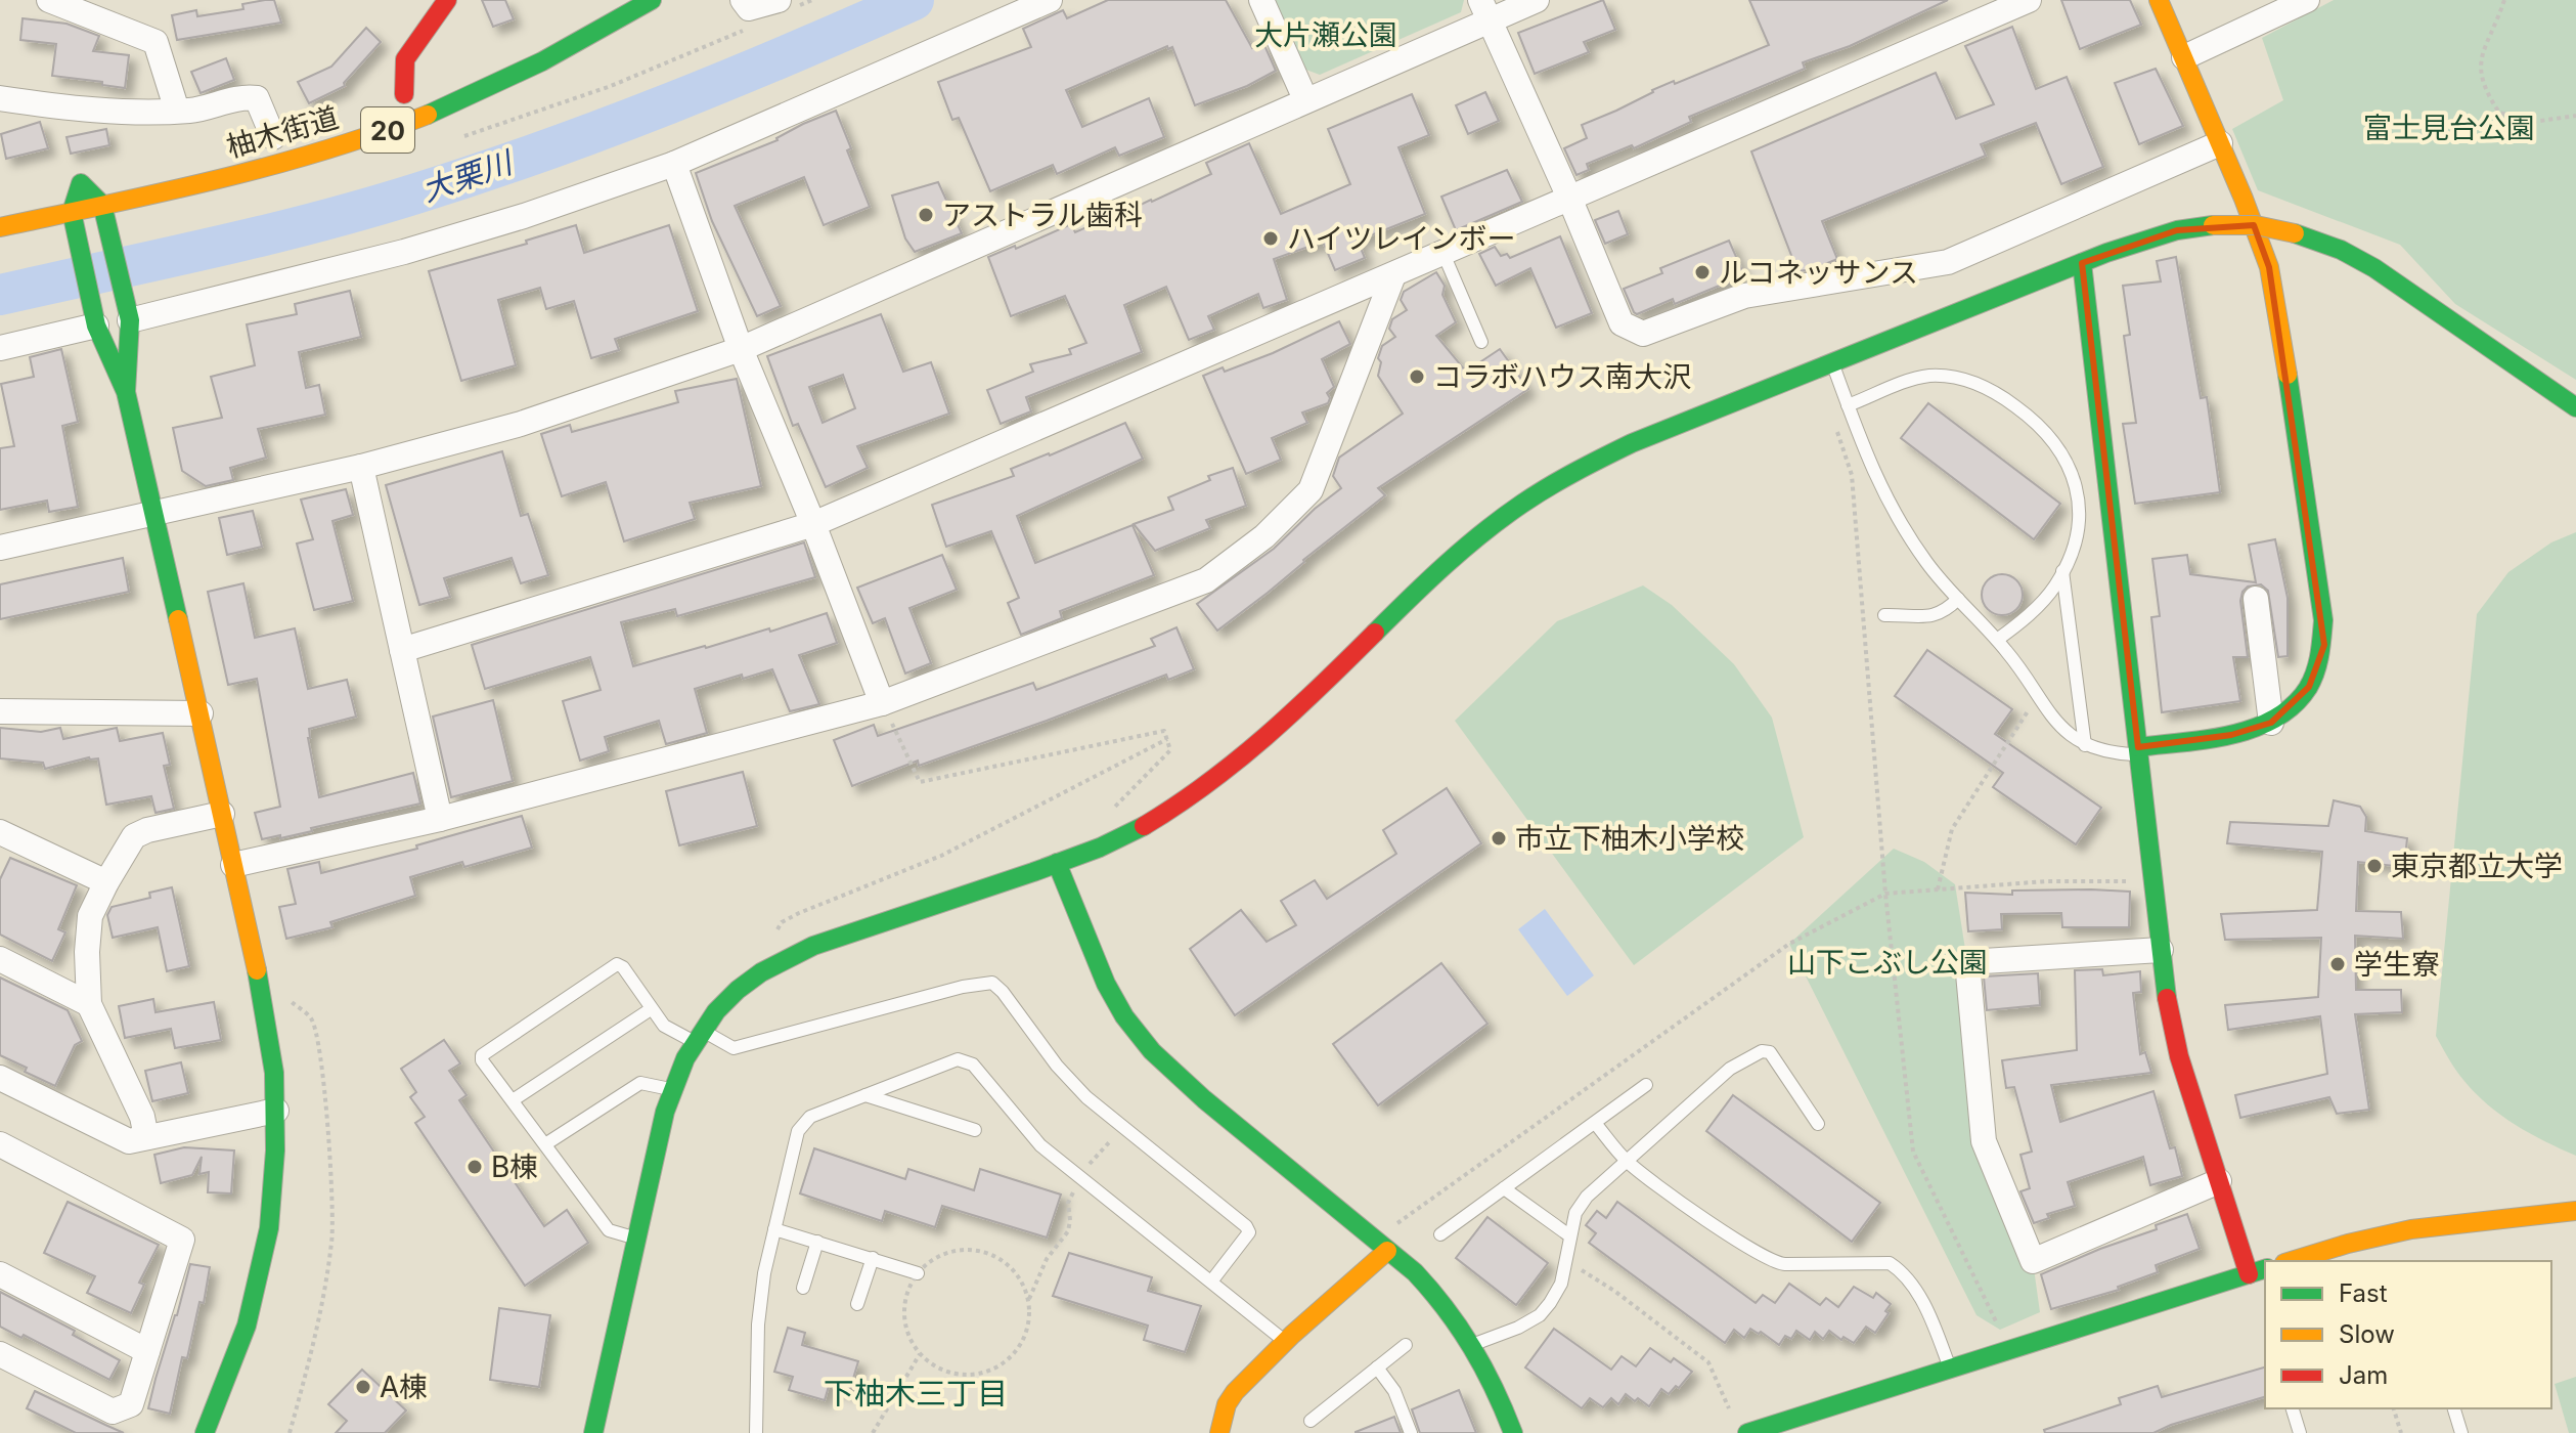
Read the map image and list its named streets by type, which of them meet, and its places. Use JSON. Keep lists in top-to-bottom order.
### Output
{
  "streets": {
    "street": ["20", "柚木街道"]
  },
  "districts": ["下柚木三丁目"],
  "water": ["大栗川"],
  "parks": ["大片瀬公園", "富士見台公園", "山下こぶし公園"],
  "places": [
    "アストラル歯科",
    "ハイツレインボー",
    "ルコネッサンス",
    "コラボハウス南大沢",
    "市立下柚木小学校",
    "東京都立大学",
    "学生寮",
    "B棟",
    "A棟"
  ],
  "legend": ["Fast", "Slow", "Jam"]
}
